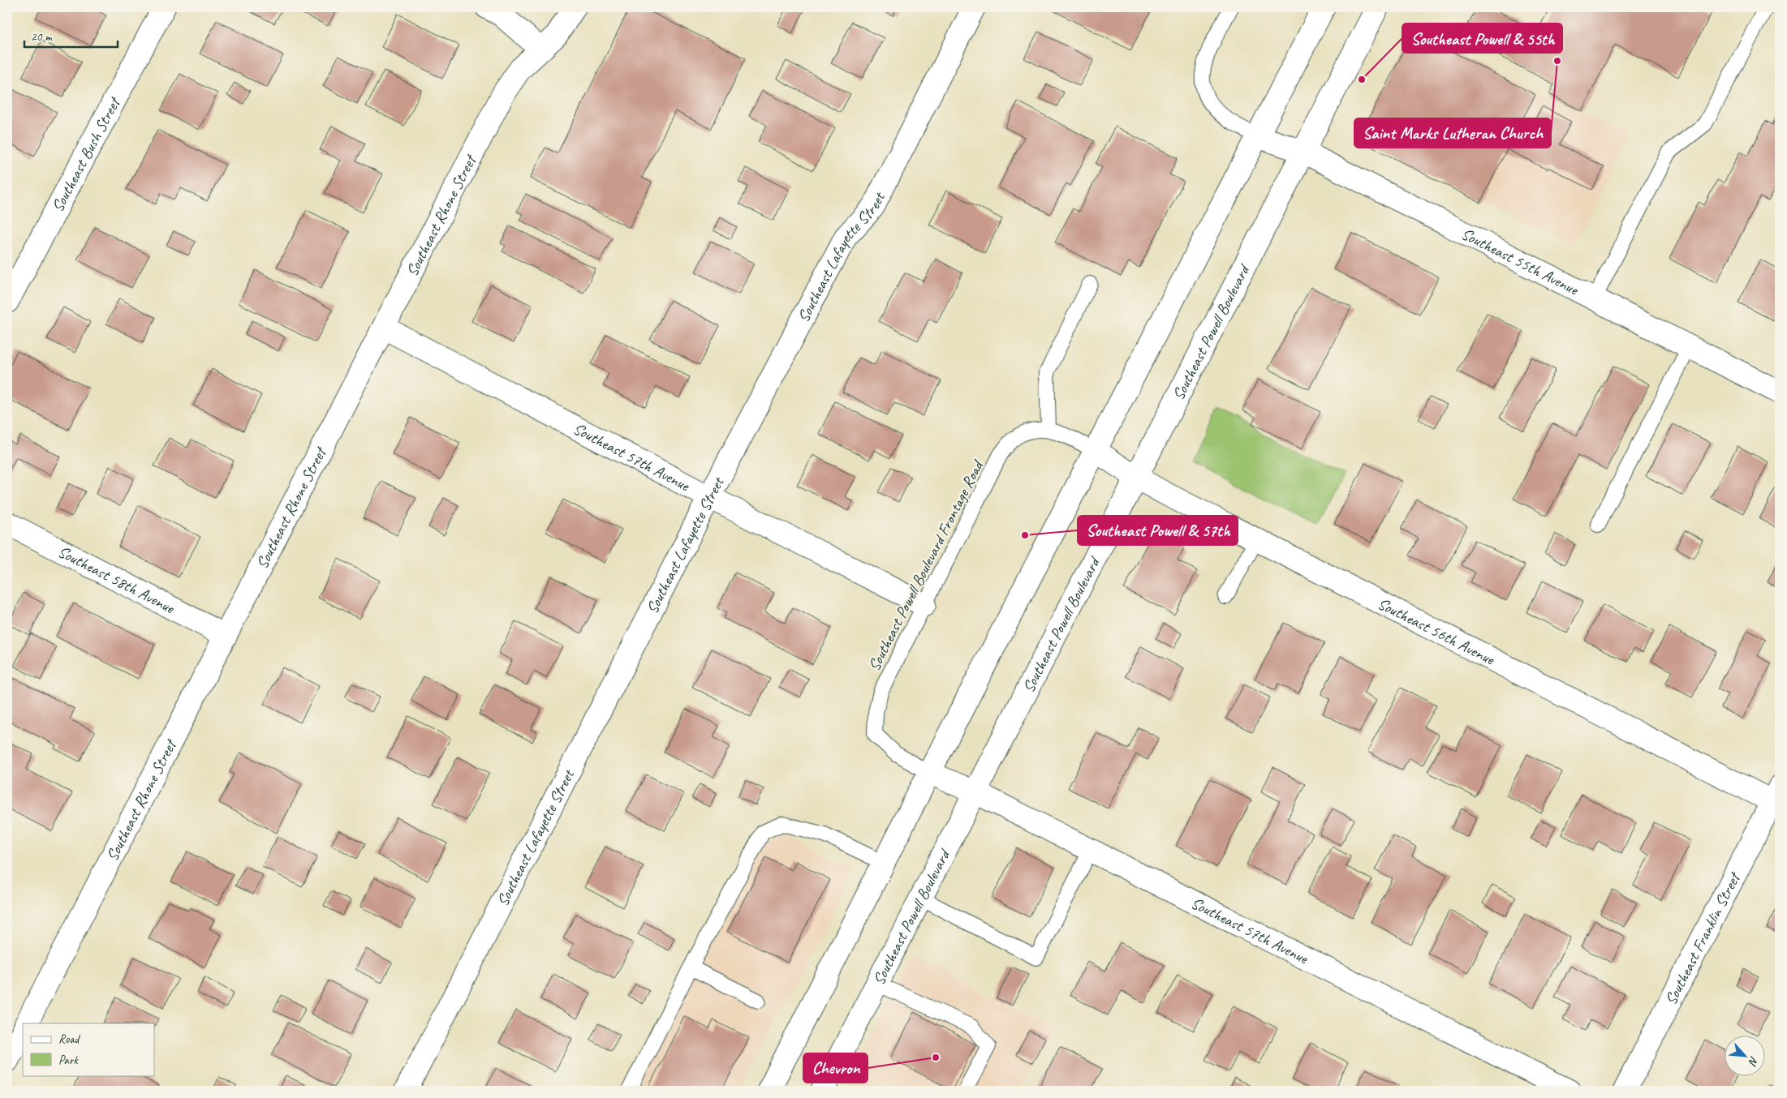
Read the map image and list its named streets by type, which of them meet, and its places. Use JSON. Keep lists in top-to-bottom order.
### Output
{
  "streets": {
    "street": [
      "Southeast Bush Street",
      "Southeast Rhone Street",
      "Southeast Lafayette Street",
      "Southeast 55th Avenue",
      "Southeast Powell Boulevard",
      "Southeast 57th Avenue",
      "Southeast 58th Avenue",
      "Southeast 56th Avenue",
      "Southeast Franklin Street"
    ],
    "lane": ["Southeast Powell Boulevard Frontage Road"]
  },
  "crossings": [
    ["Southeast Rhone Street", "Southeast 57th Avenue"],
    ["Southeast Rhone Street", "Southeast 58th Avenue"],
    ["Southeast Lafayette Street", "Southeast 57th Avenue"],
    ["Southeast 55th Avenue", "Southeast Powell Boulevard"],
    ["Southeast Powell Boulevard", "Southeast 57th Avenue"],
    ["Southeast Powell Boulevard", "Southeast 56th Avenue"],
    ["Southeast 57th Avenue", "Southeast Powell Boulevard Frontage Road"],
    ["Southeast Powell Boulevard Frontage Road", "Southeast 56th Avenue"],
    ["Southeast 56th Avenue", "Southeast Franklin Street"]
  ],
  "places": [
    "Saint Marks Lutheran Church",
    "Southeast Powell & 55th",
    "Southeast Powell & 57th",
    "Chevron"
  ],
  "legend": ["Road", "Park"],
  "scale_bar": "20 m",
  "north": "bottom right"
}
